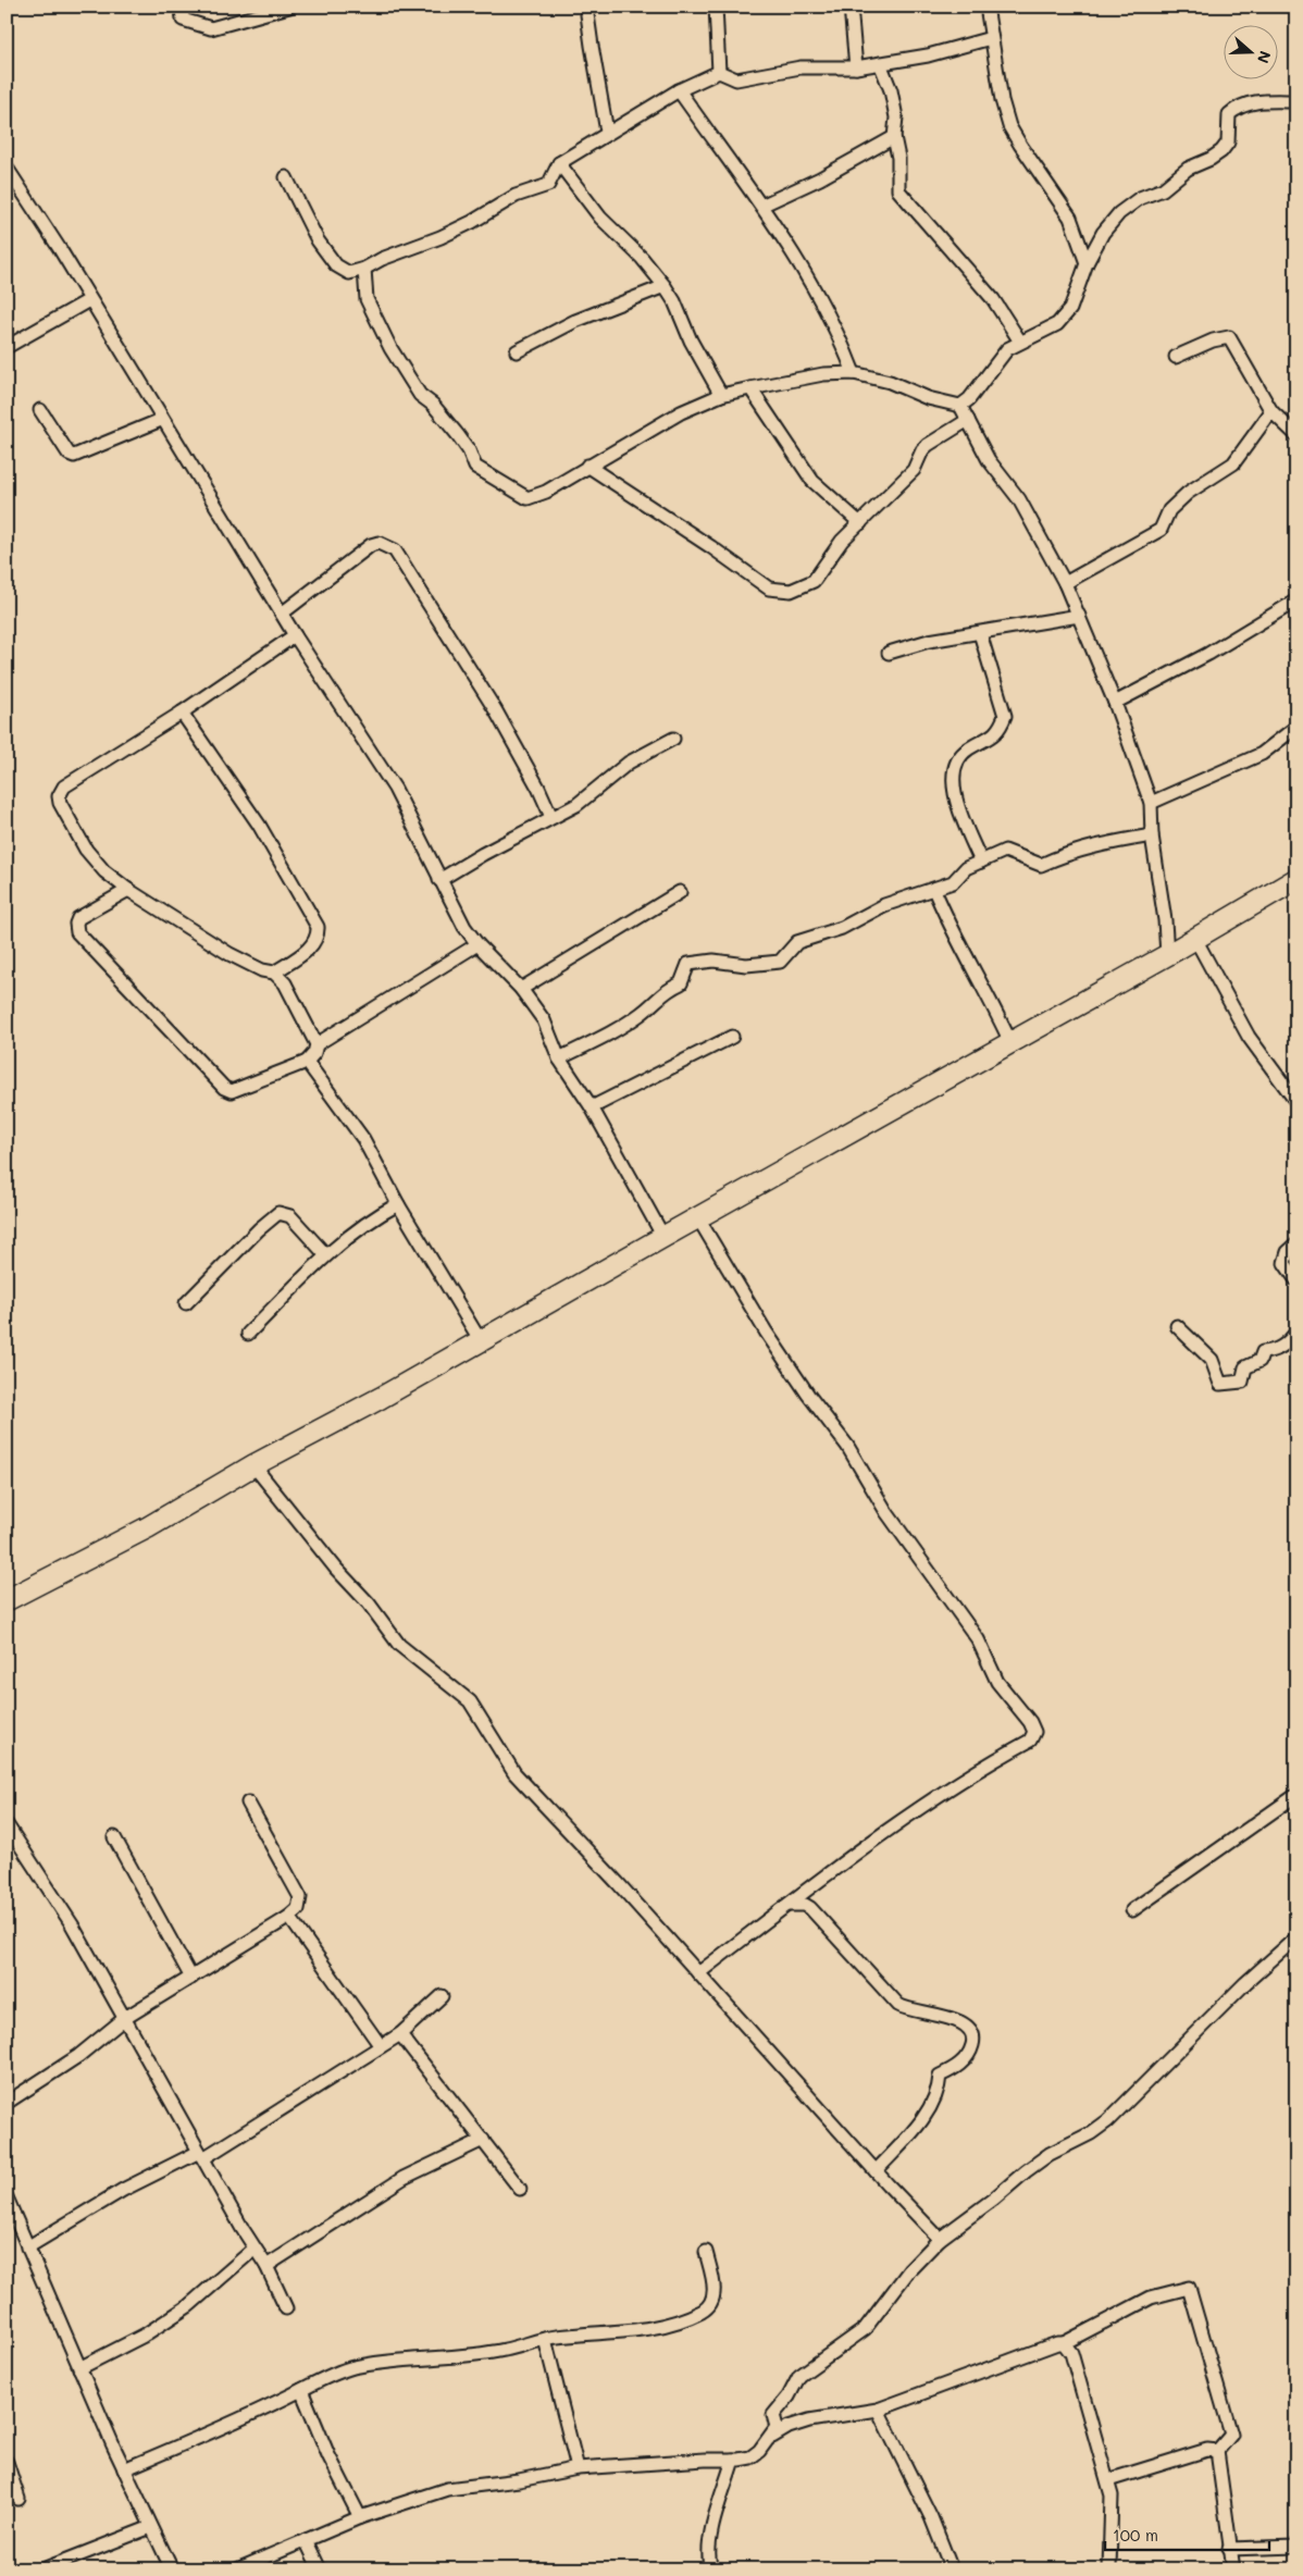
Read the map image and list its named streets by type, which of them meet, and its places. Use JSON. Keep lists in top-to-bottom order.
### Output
{
  "scale_bar": "100 m",
  "north": "right"
}
